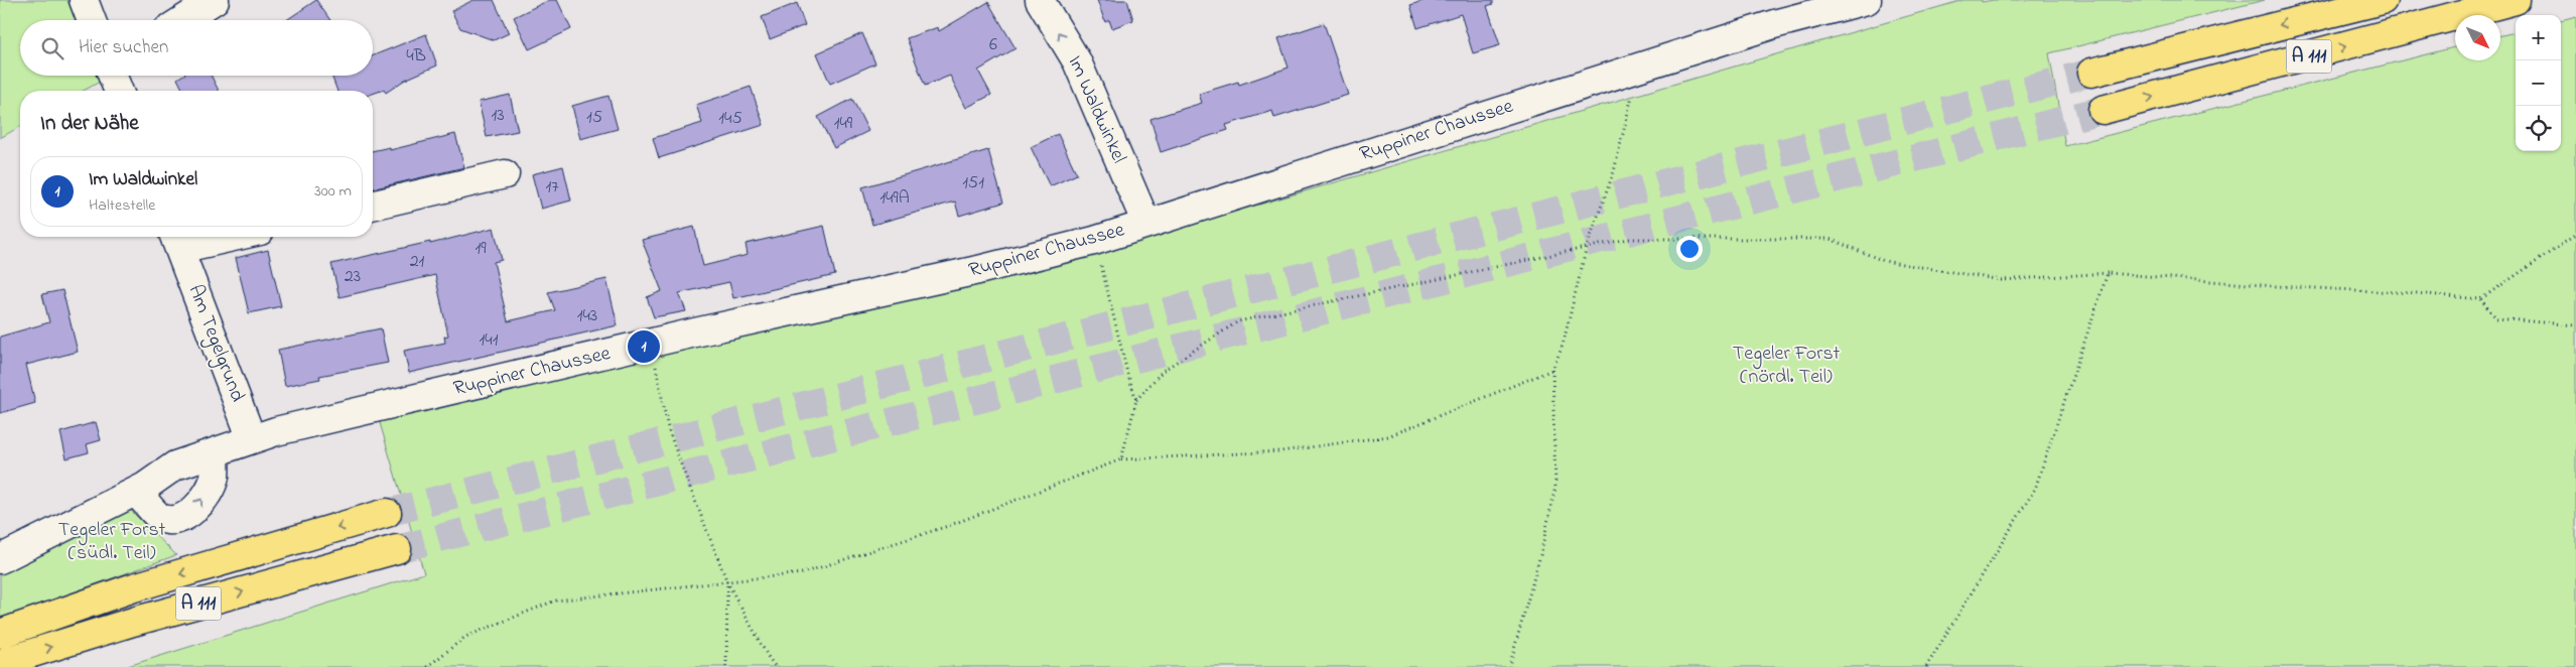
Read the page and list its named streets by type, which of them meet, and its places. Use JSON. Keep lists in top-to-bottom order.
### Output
{
  "streets": {
    "highway": ["A 111"],
    "street": ["Im Waldwinkel", "Ruppiner Chaussee", "Am Tegelgrund"]
  },
  "crossings": [
    ["Im Waldwinkel", "Ruppiner Chaussee"],
    ["Ruppiner Chaussee", "Am Tegelgrund"]
  ],
  "one_way": ["Im Waldwinkel"],
  "parks": ["Tegeler Forst (nördl. Teil)", "Tegeler Forst (südl. Teil)"],
  "house_numbers": [
    "6",
    "4B",
    "13",
    "15",
    "145",
    "149",
    "151",
    "17",
    "149A",
    "19",
    "21",
    "23",
    "143",
    "141"
  ],
  "north": "bottom right",
  "page": {
    "map_buttons": ["+", "−"],
    "search": "Hier suchen",
    "heading": "In der Nähe",
    "list": [
      {
        "mark": "1",
        "name": "Im Waldwinkel",
        "note": "Haltestelle",
        "value": "300 m"
      }
    ],
    "pins": "1"
  }
}
